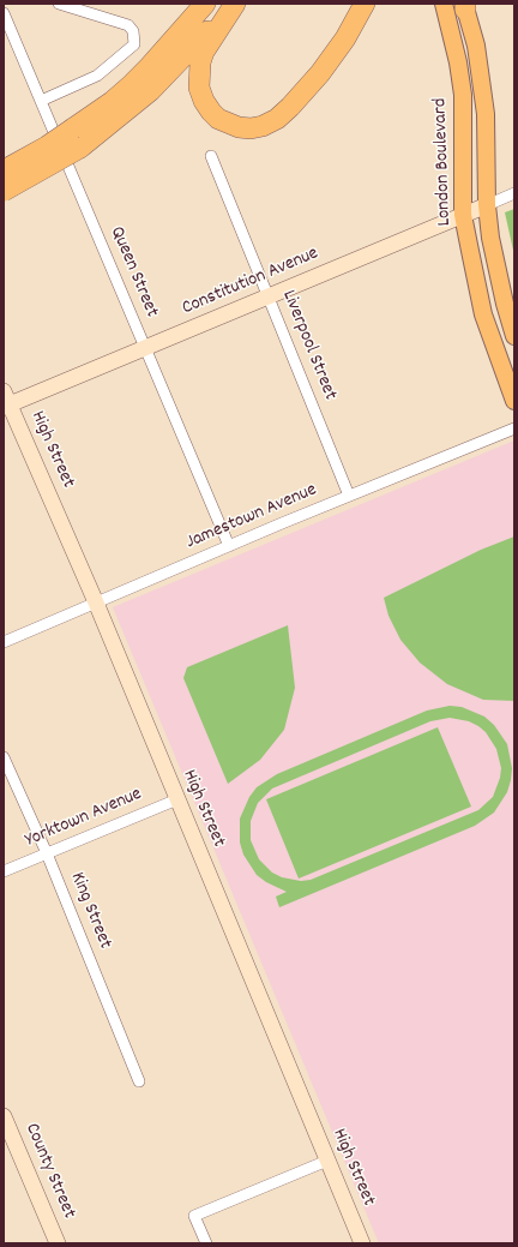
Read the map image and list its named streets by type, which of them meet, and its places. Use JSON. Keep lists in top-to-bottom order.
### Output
{
  "streets": {
    "main road": [
      "London Boulevard",
      "Constitution Avenue",
      "High Street",
      "County Street"
    ],
    "street": [
      "Queen Street",
      "Liverpool Street",
      "Jamestown Avenue",
      "Yorktown Avenue",
      "King Street"
    ]
  },
  "crossings": [
    ["London Boulevard", "Constitution Avenue"],
    ["Queen Street", "Constitution Avenue"],
    ["Queen Street", "Jamestown Avenue"],
    ["Constitution Avenue", "Liverpool Street"],
    ["Constitution Avenue", "High Street"],
    ["Liverpool Street", "Jamestown Avenue"],
    ["High Street", "Jamestown Avenue"],
    ["High Street", "Yorktown Avenue"],
    ["Yorktown Avenue", "King Street"]
  ]
}
